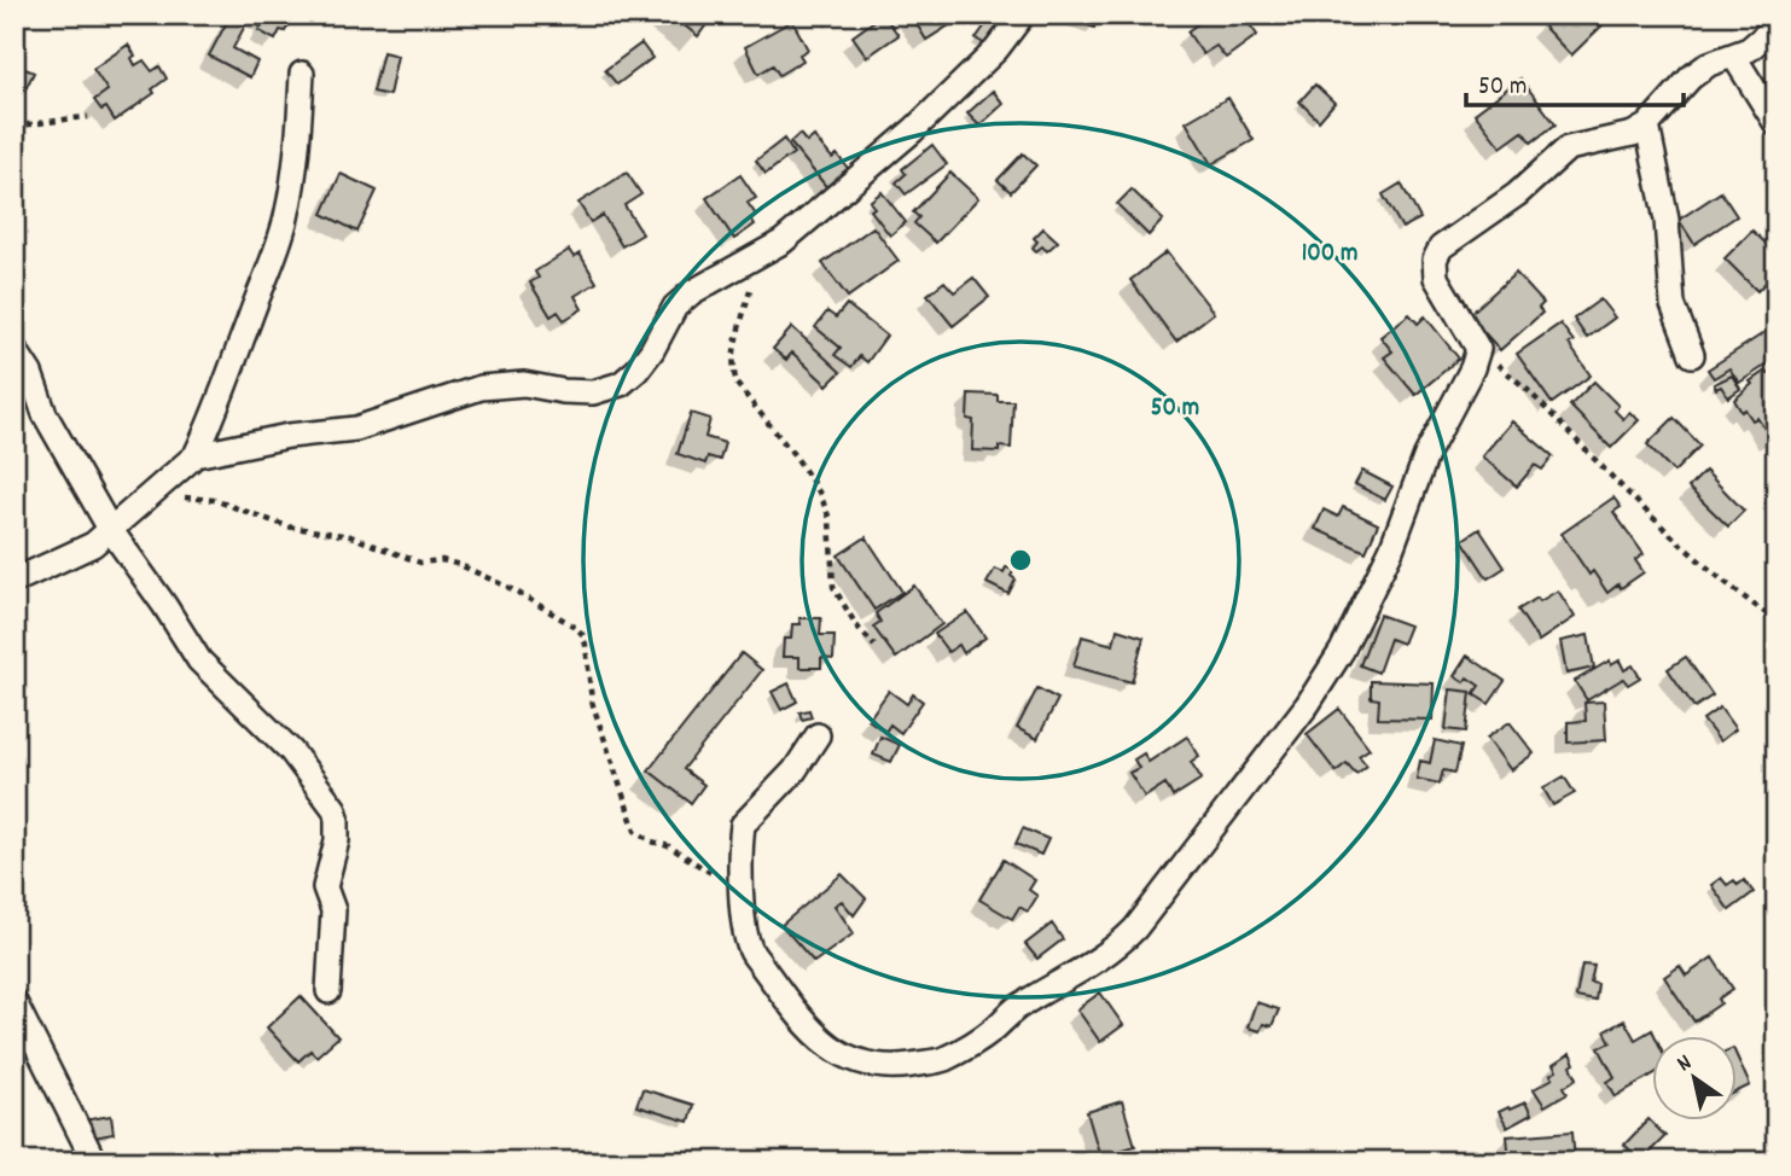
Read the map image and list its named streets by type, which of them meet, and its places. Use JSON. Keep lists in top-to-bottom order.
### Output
{
  "scale_bar": "50 m",
  "north": "top left",
  "rings": ["100 m", "50 m"]
}
